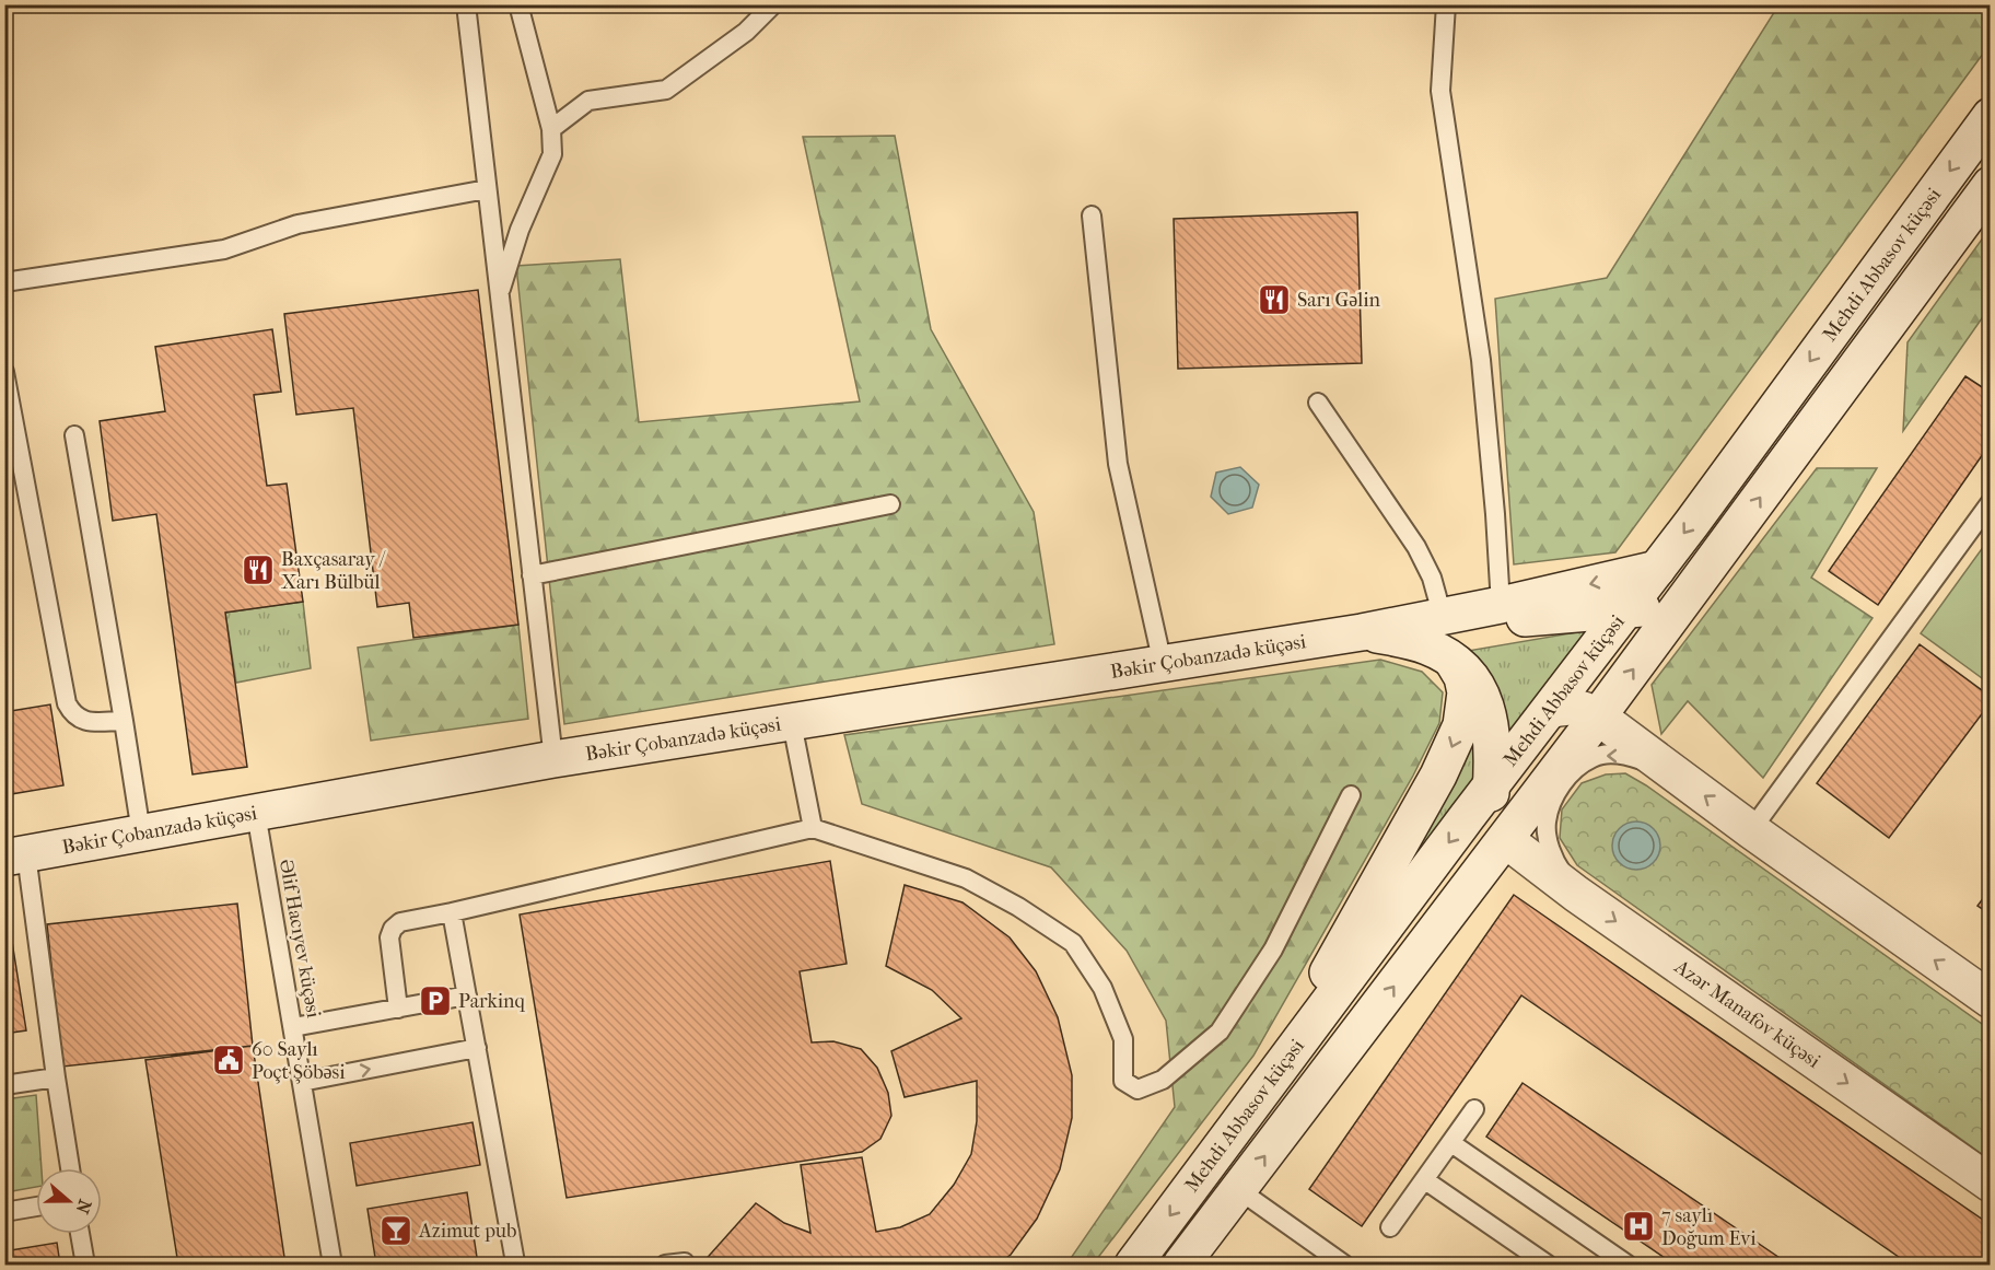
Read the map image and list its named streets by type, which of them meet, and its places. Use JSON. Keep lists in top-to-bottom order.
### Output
{
  "streets": {
    "street": ["Mehdi Abbasov küçəsi", "Bəkir Çobanzadə küçəsi", "Azər Manafov küçəsi"],
    "lane": ["Əlif Hacıyev küçəsi"]
  },
  "crossings": [
    ["Mehdi Abbasov küçəsi", "Azər Manafov küçəsi"],
    ["Bəkir Çobanzadə küçəsi", "Əlif Hacıyev küçəsi"]
  ],
  "places": {
    "restaurant": ["Sarı Gəlin", "Baxçasaray / Xarı Bülbül"],
    "parking": ["Parkinq"],
    "public building": ["60 Saylı Poçt Şöbəsi"],
    "hospital": ["7 saylı Doğum Evi"],
    "bar": ["Azimut pub"]
  },
  "north": "right"
}
